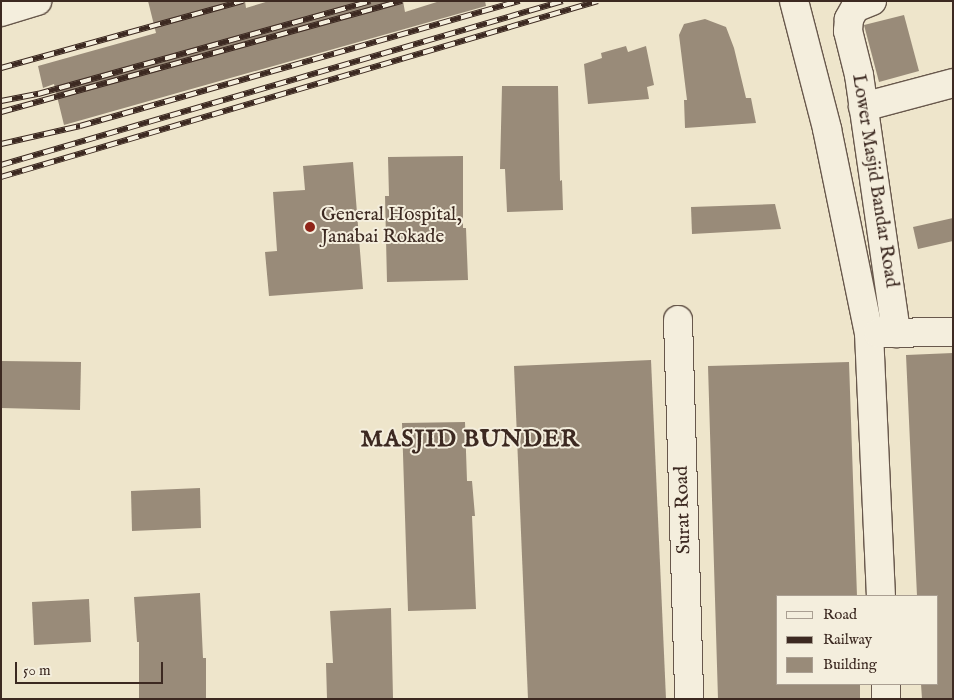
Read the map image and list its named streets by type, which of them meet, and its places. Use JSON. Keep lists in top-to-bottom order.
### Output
{
  "streets": {
    "street": ["Lower Masjid Bandar Road", "Surat Road"]
  },
  "districts": ["MASJID BUNDER"],
  "places": ["General Hospital, Janabai Rokade"],
  "legend": ["Road", "Railway", "Building"],
  "scale_bar": "50 m"
}
